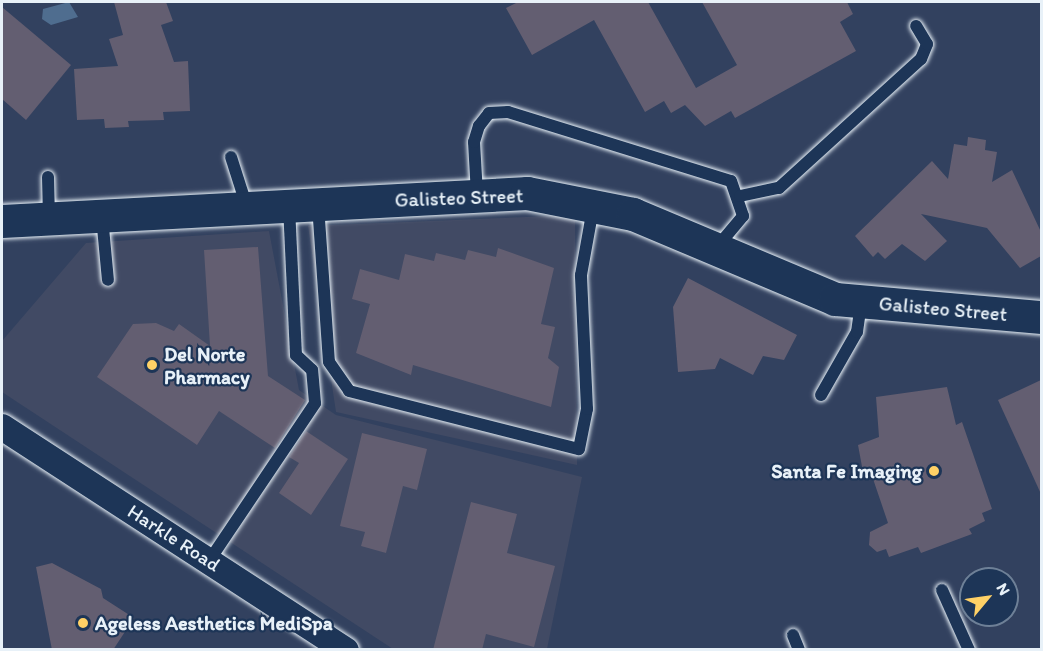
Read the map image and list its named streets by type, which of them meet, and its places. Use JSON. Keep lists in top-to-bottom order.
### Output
{
  "streets": {
    "street": ["Galisteo Street", "Harkle Road"]
  },
  "places": ["Del Norte Pharmacy", "Santa Fe Imaging", "Ageless Aesthetics MediSpa"],
  "north": "top right"
}
